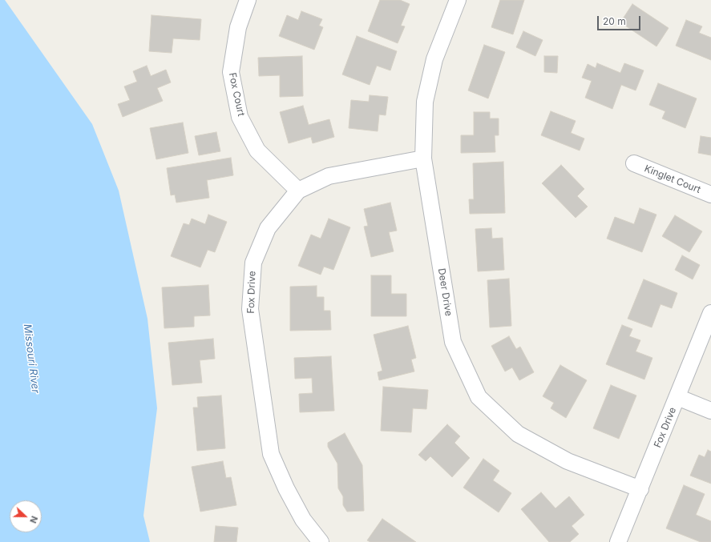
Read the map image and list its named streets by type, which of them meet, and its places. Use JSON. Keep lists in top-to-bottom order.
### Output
{
  "streets": {
    "street": [
      "Fox Court",
      "Kinglet Court",
      "Fox Drive",
      "Deer Drive"
    ]
  },
  "crossings": [
    ["Fox Court", "Fox Drive"],
    ["Fox Drive", "Deer Drive"]
  ],
  "water": ["Missouri River"],
  "scale_bar": "20 m",
  "north": "right"
}
